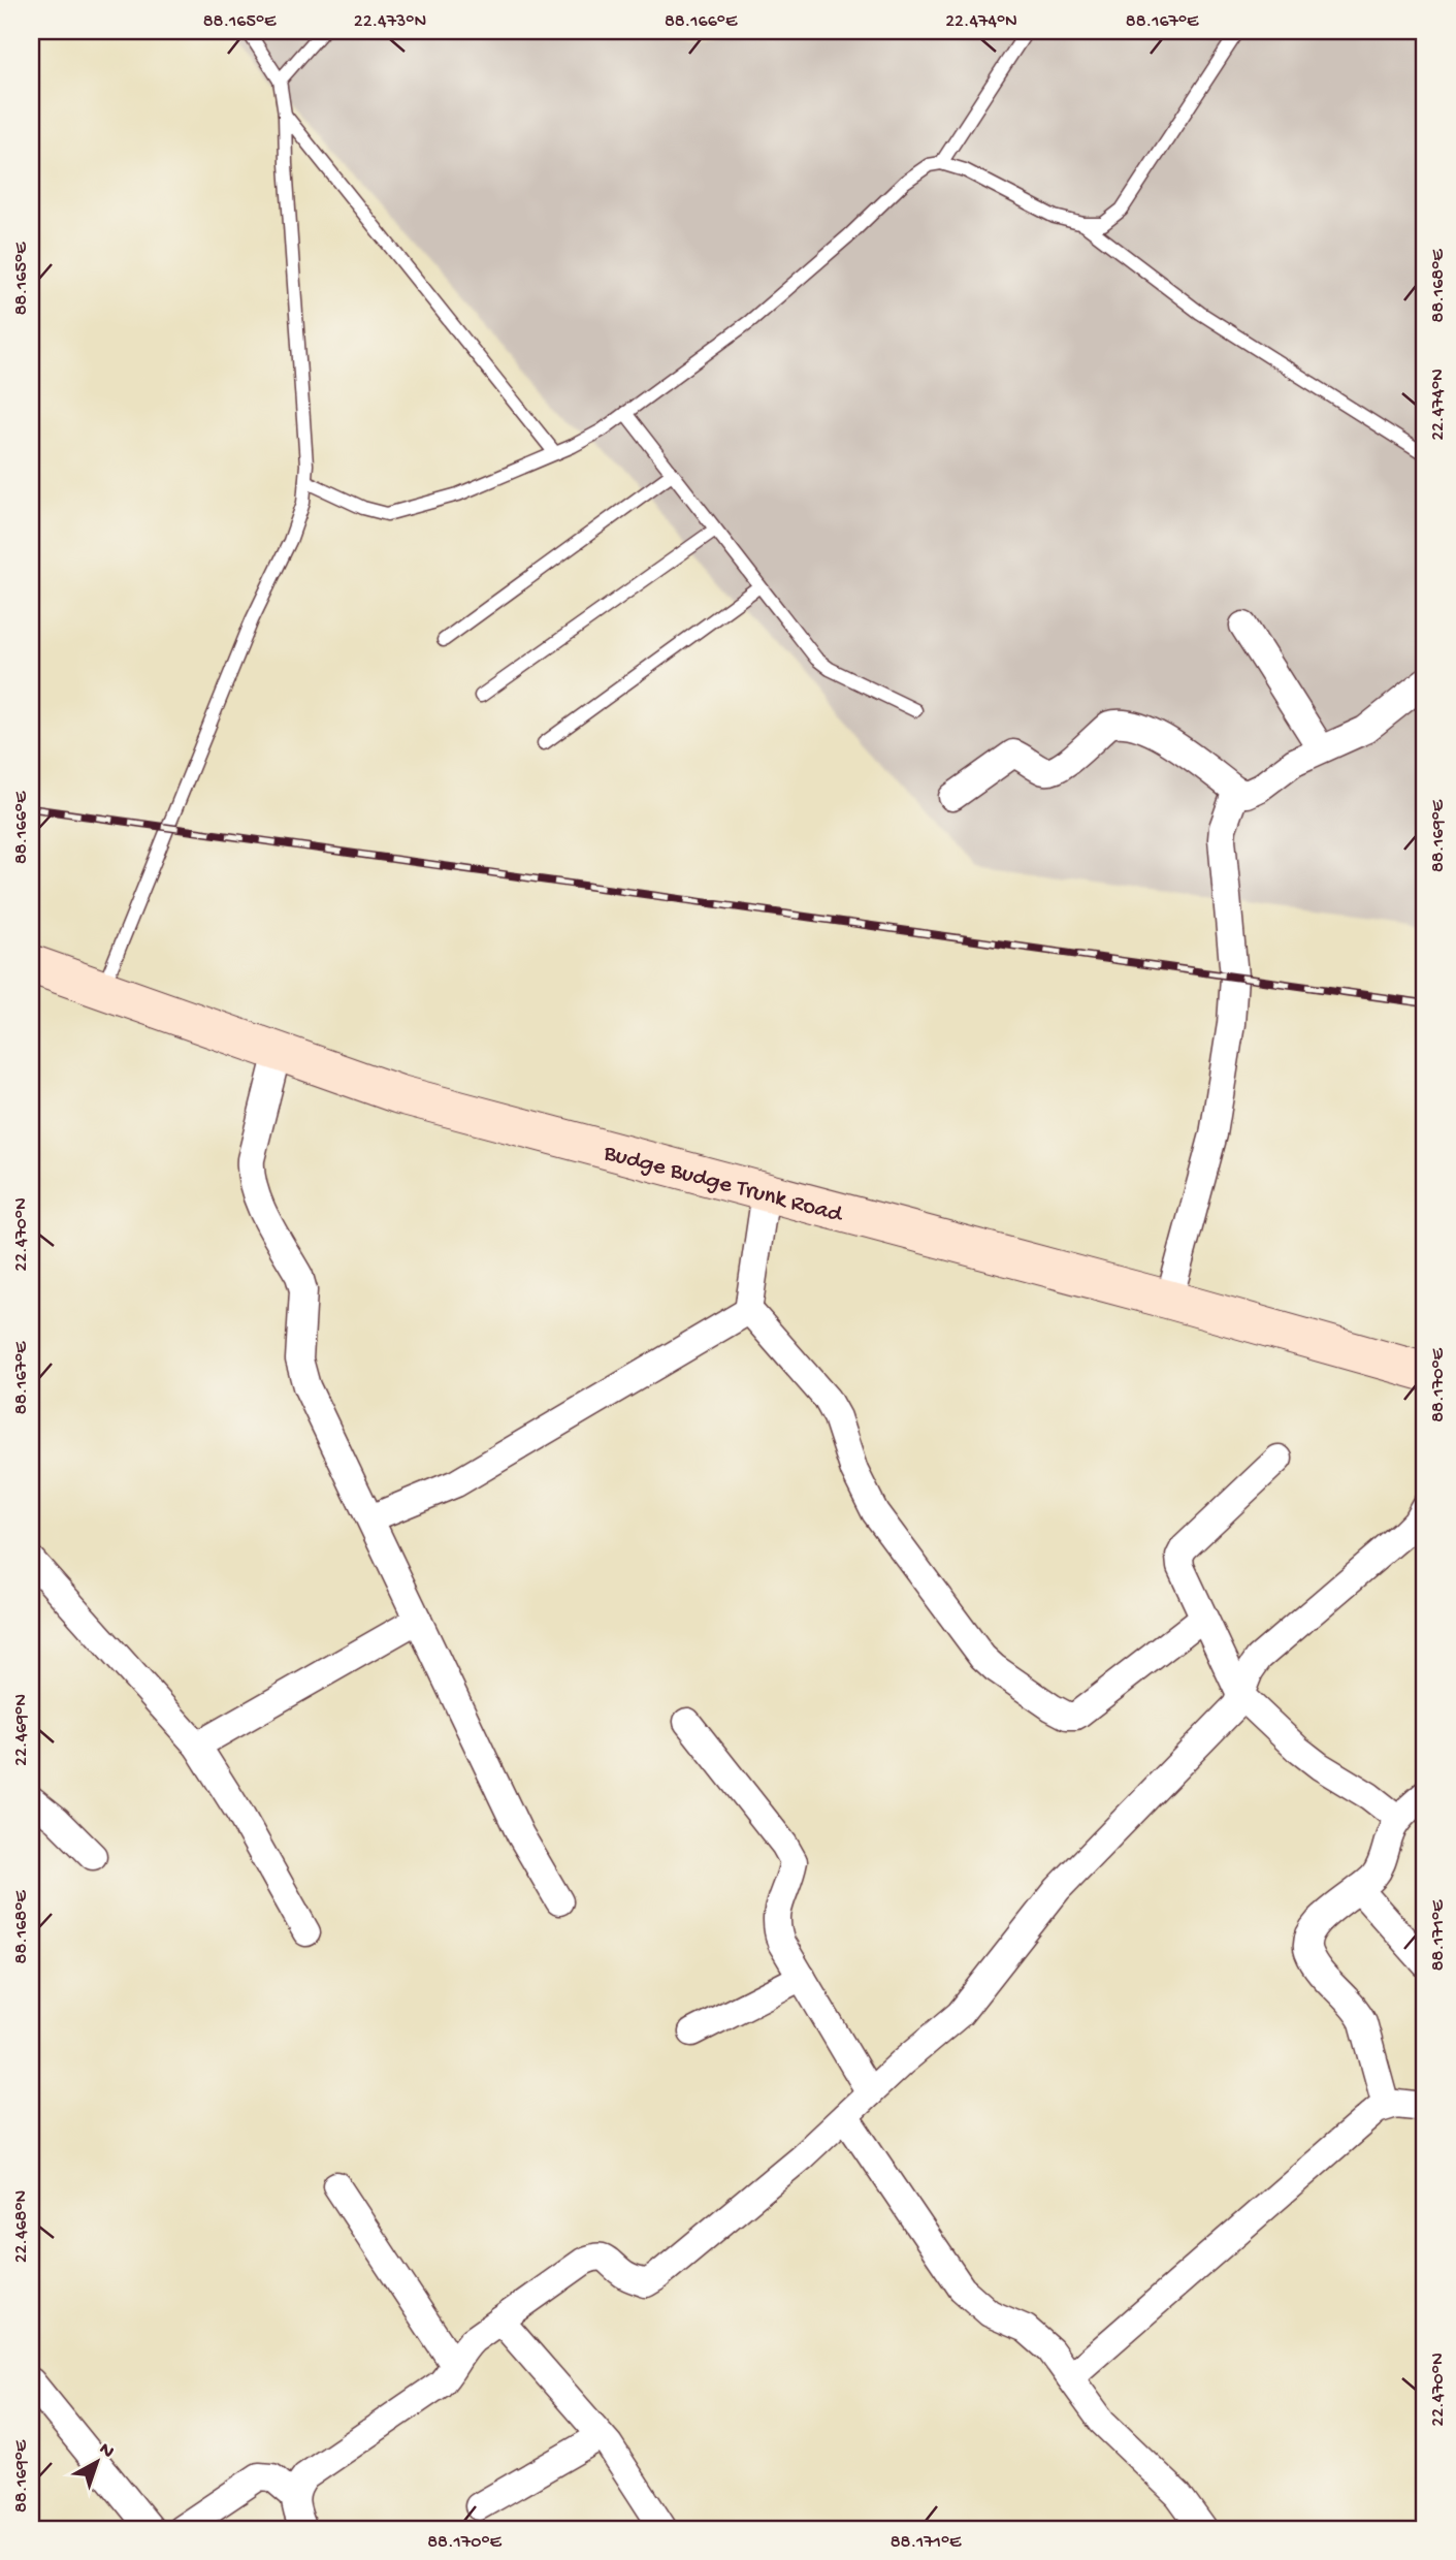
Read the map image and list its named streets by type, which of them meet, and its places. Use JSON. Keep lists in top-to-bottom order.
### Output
{
  "streets": {
    "main road": ["Budge Budge Trunk Road"]
  },
  "north": "top right",
  "coordinates": [
    "88.165°E",
    "22.473°N",
    "88.166°E",
    "22.474°N",
    "88.167°E",
    "88.168°E",
    "88.169°E",
    "22.470°N",
    "88.170°E",
    "22.469°N",
    "88.171°E",
    "22.468°N"
  ]
}
